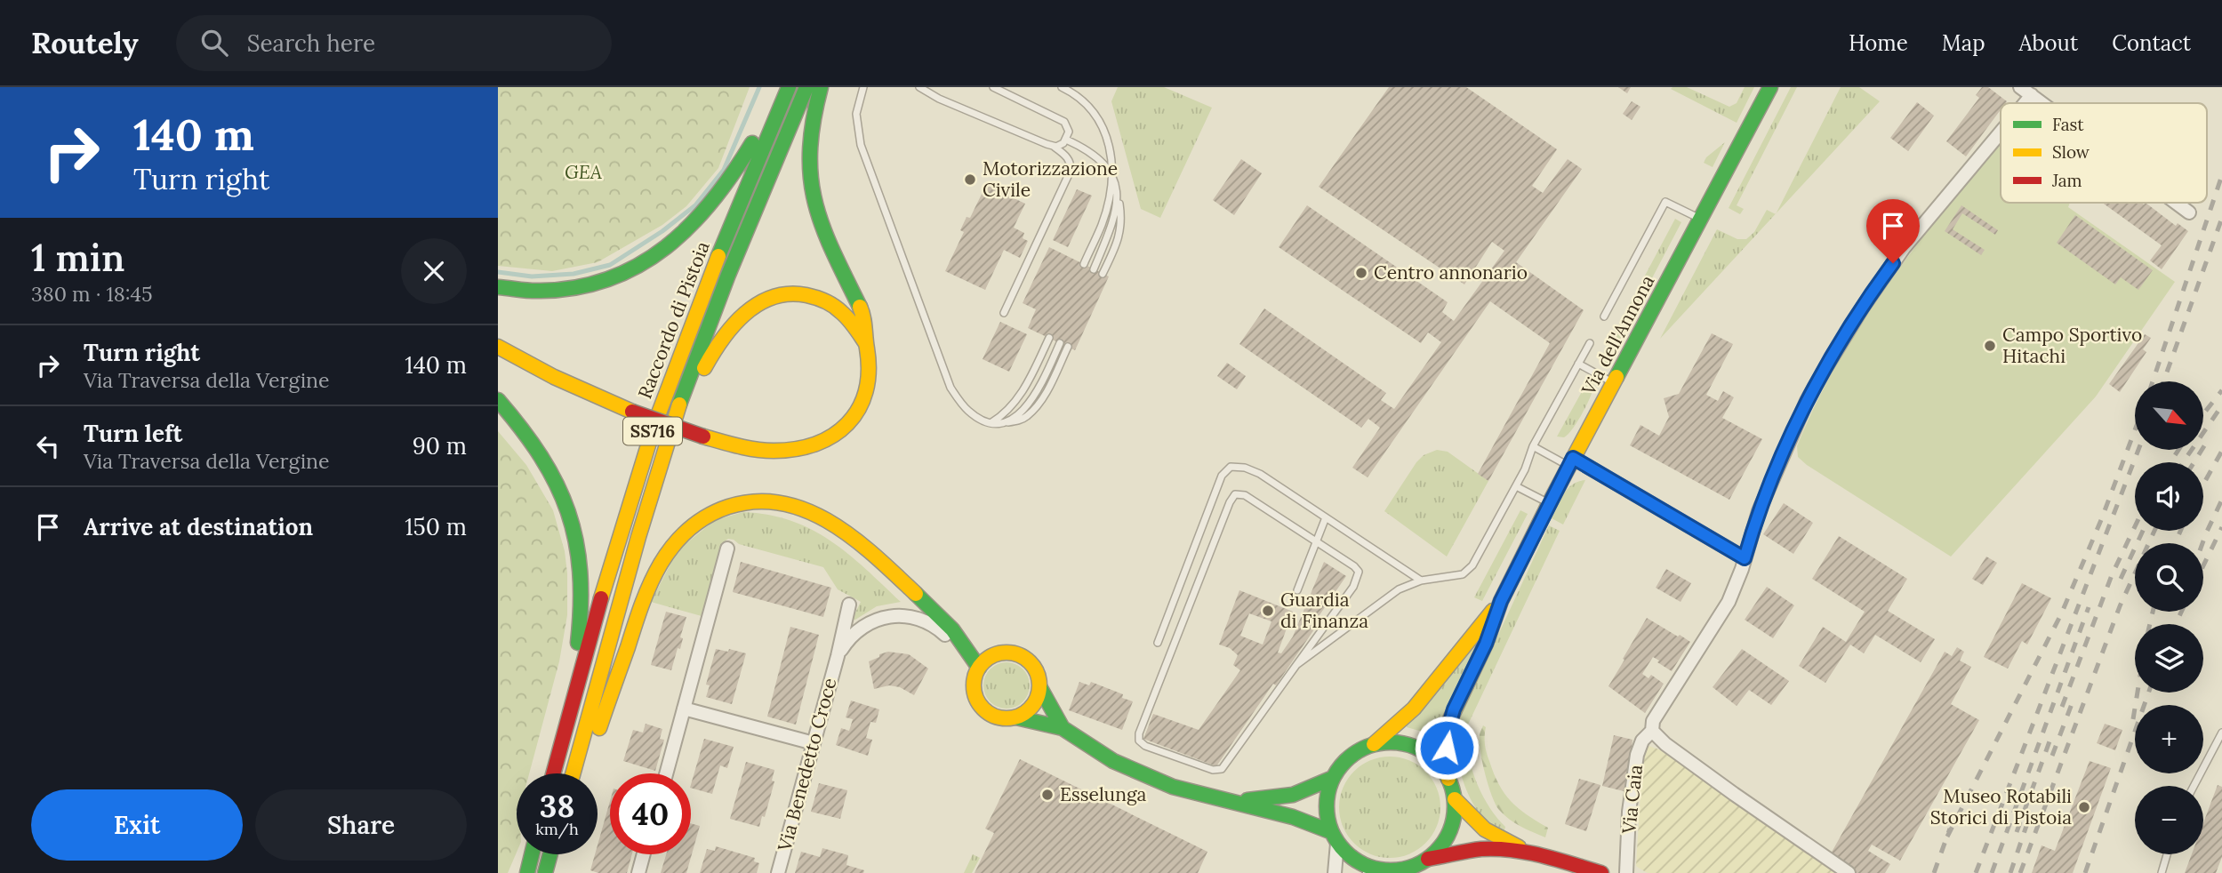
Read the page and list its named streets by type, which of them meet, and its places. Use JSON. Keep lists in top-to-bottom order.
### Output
{
  "streets": {
    "main road": ["Raccordo di Pistoia", "Via dell'Annona", "SS716"],
    "street": ["Via Benedetto Croce", "Via Caia"]
  },
  "parks": ["GEA"],
  "places": [
    "Motorizzazione Civile",
    "Centro annonario",
    "Campo Sportivo Hitachi",
    "Guardia di Finanza",
    "Esselunga",
    "Museo Rotabili Storici di Pistoia"
  ],
  "legend": ["Fast", "Slow", "Jam"],
  "north": "bottom right",
  "page": {
    "header": "Routely",
    "search": "Search here",
    "nav": [
      "Home",
      "Map",
      "About",
      "Contact"
    ],
    "turn": ["140 m", "Turn right"],
    "heading": ["1 min", "380 m · 18:45"],
    "list": [
      {
        "name": "Turn right",
        "note": "Via Traversa della Vergine",
        "value": "140 m"
      },
      {
        "name": "Turn left",
        "note": "Via Traversa della Vergine",
        "value": "90 m"
      },
      {
        "name": "Arrive at destination",
        "value": "150 m"
      }
    ],
    "map_buttons": ["+", "−"],
    "speed": "38 km/h",
    "limit": "40",
    "buttons": ["Exit", "Share"]
  }
}
